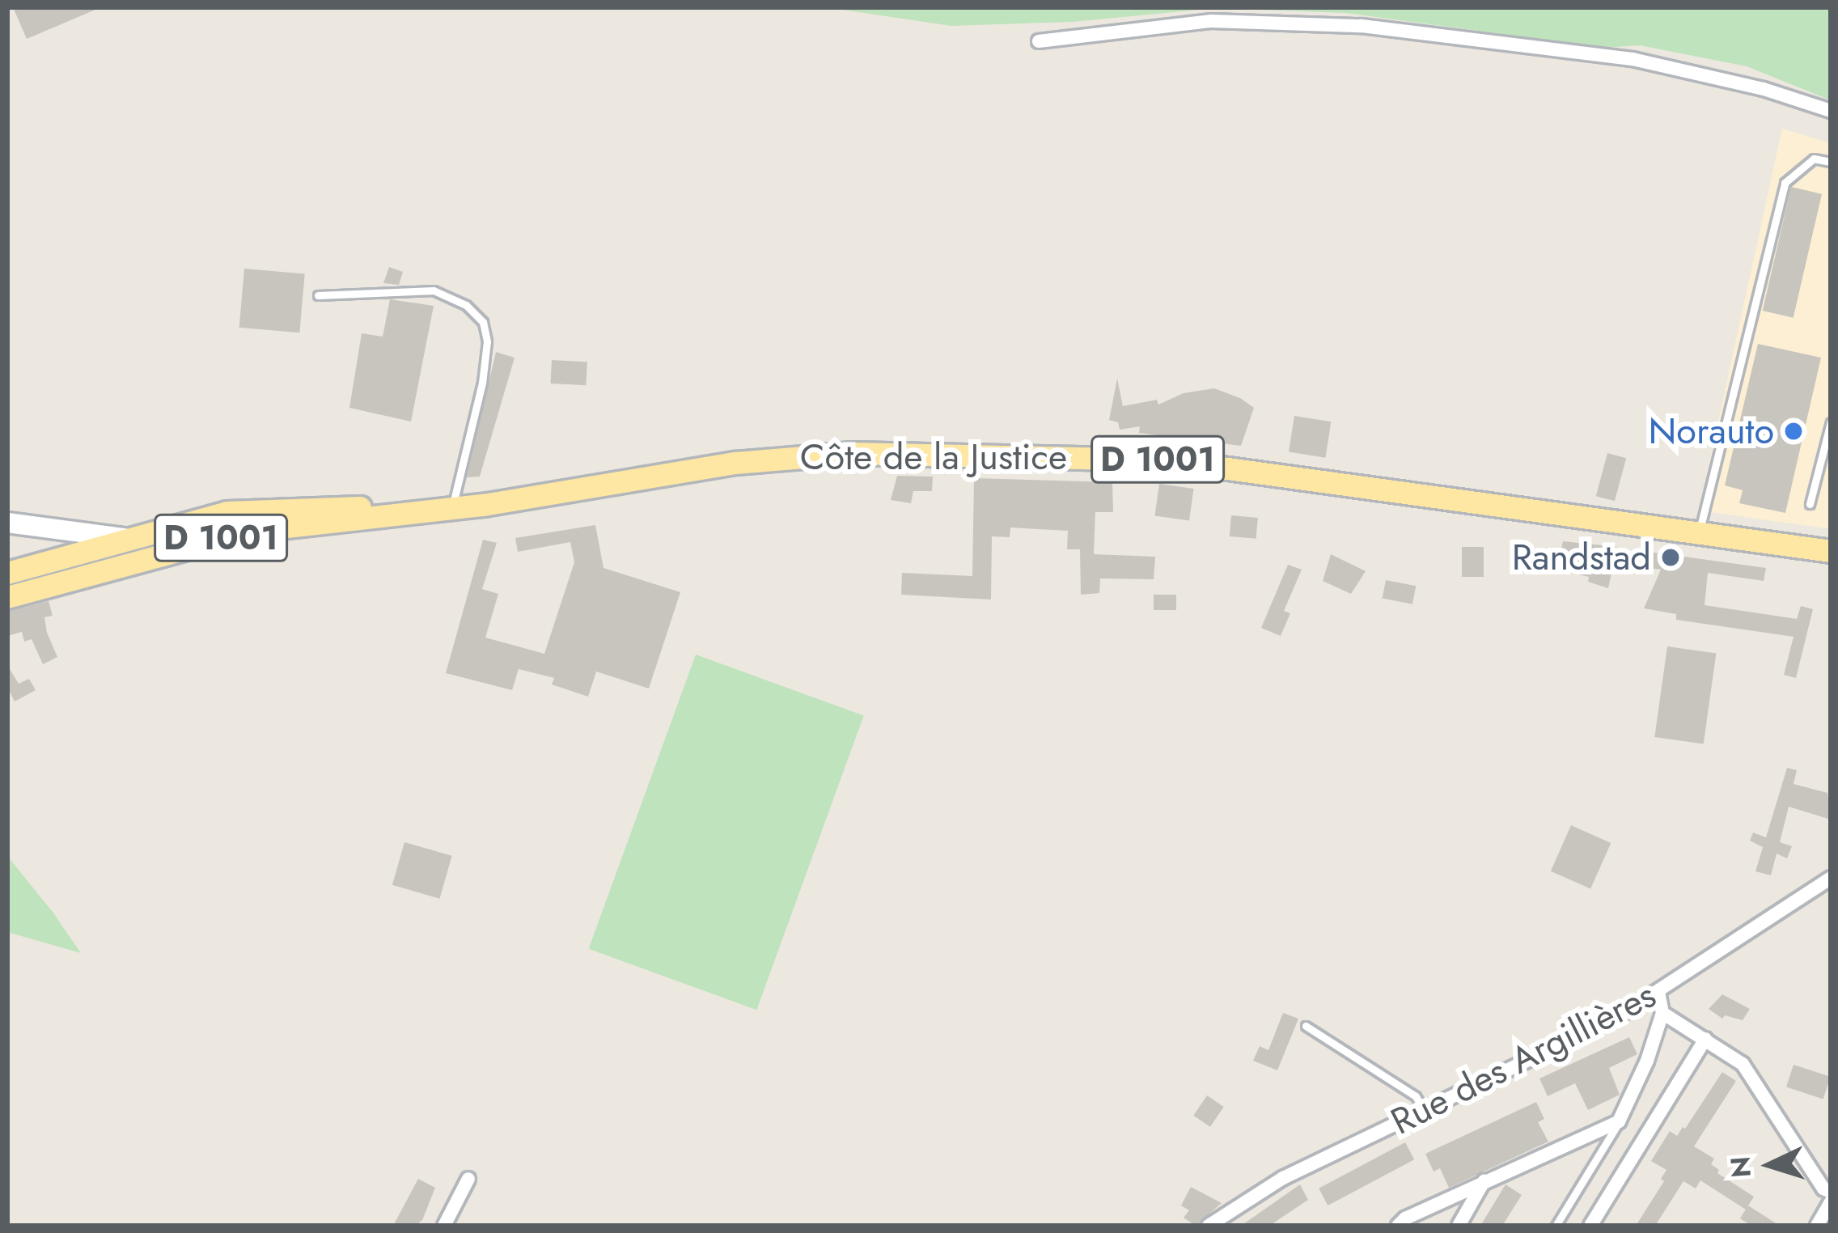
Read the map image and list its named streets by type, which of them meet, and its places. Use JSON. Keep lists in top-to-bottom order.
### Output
{
  "streets": {
    "main road": ["Côte de la Justice", "D 1001"],
    "street": ["Rue des Argillières"]
  },
  "places": ["Norauto", "Randstad"],
  "north": "left"
}
